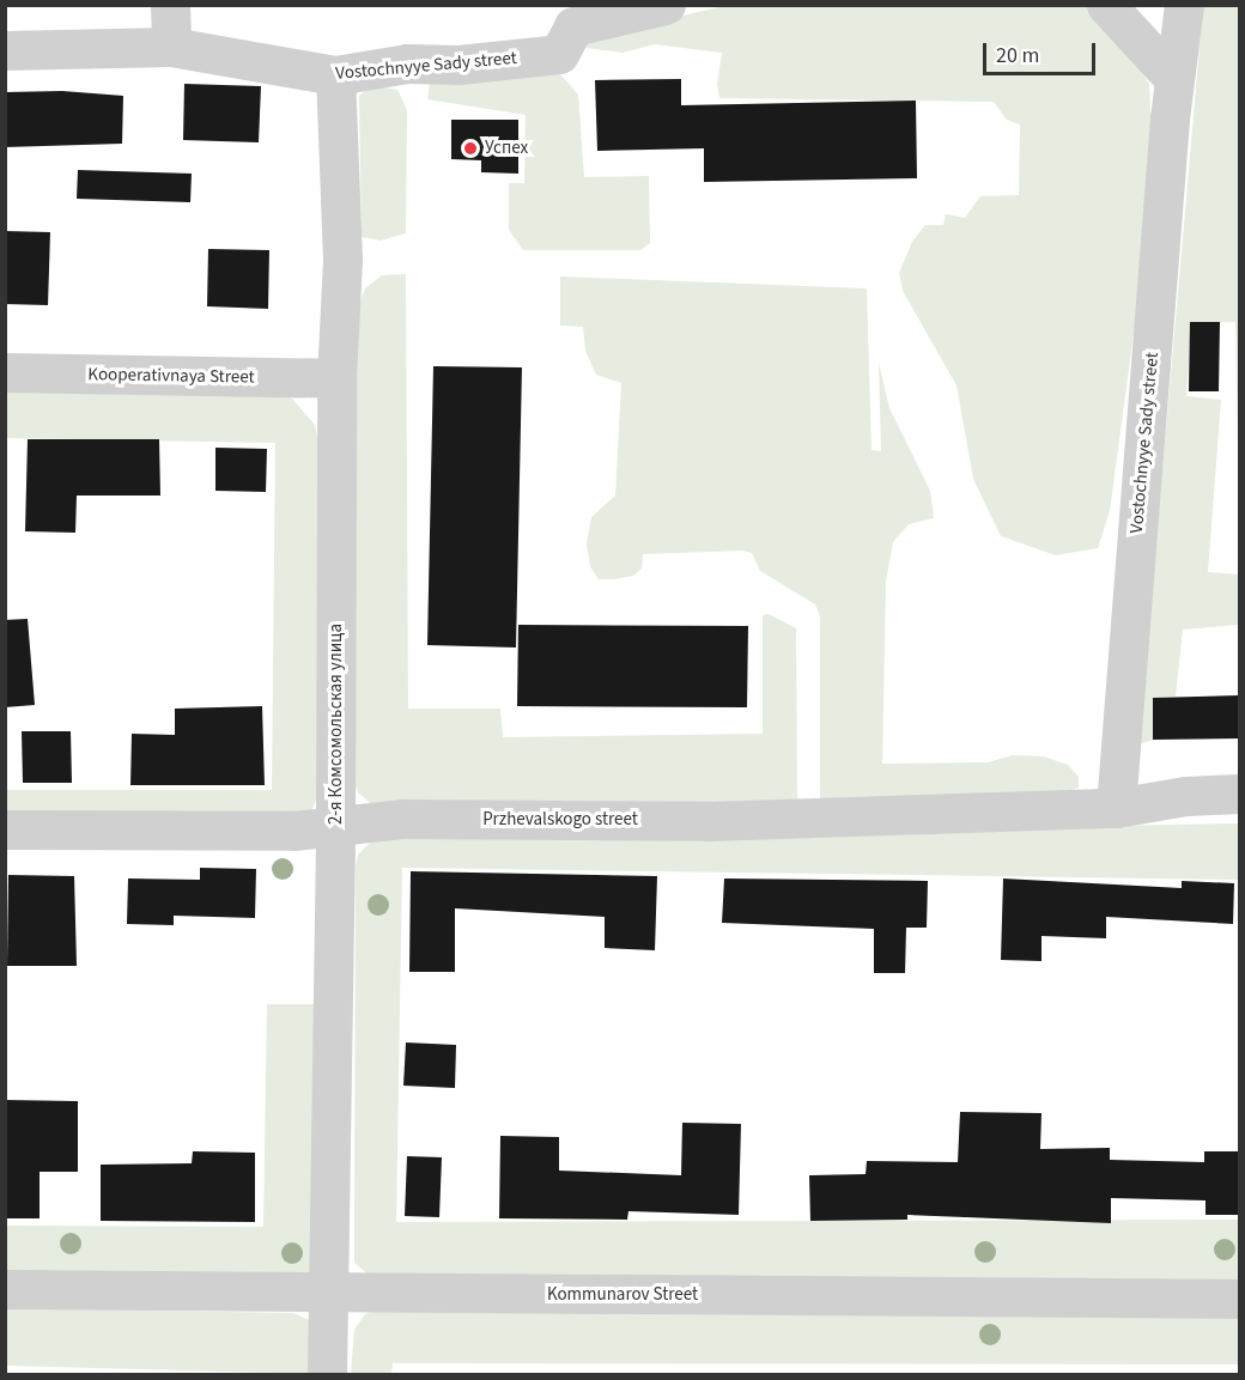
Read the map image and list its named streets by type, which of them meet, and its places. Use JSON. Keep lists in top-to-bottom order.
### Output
{
  "streets": {
    "street": [
      "Vostochnyye Sady street",
      "Kooperativnaya Street",
      "2-я Комсомольская улица",
      "Przhevalskogo street",
      "Kommunarov Street"
    ]
  },
  "crossings": [
    ["Vostochnyye Sady street", "2-я Комсомольская улица"],
    ["Vostochnyye Sady street", "Przhevalskogo street"],
    ["Kooperativnaya Street", "2-я Комсомольская улица"],
    ["2-я Комсомольская улица", "Przhevalskogo street"],
    ["2-я Комсомольская улица", "Kommunarov Street"]
  ],
  "places": ["Успех"],
  "scale_bar": "20 m"
}
